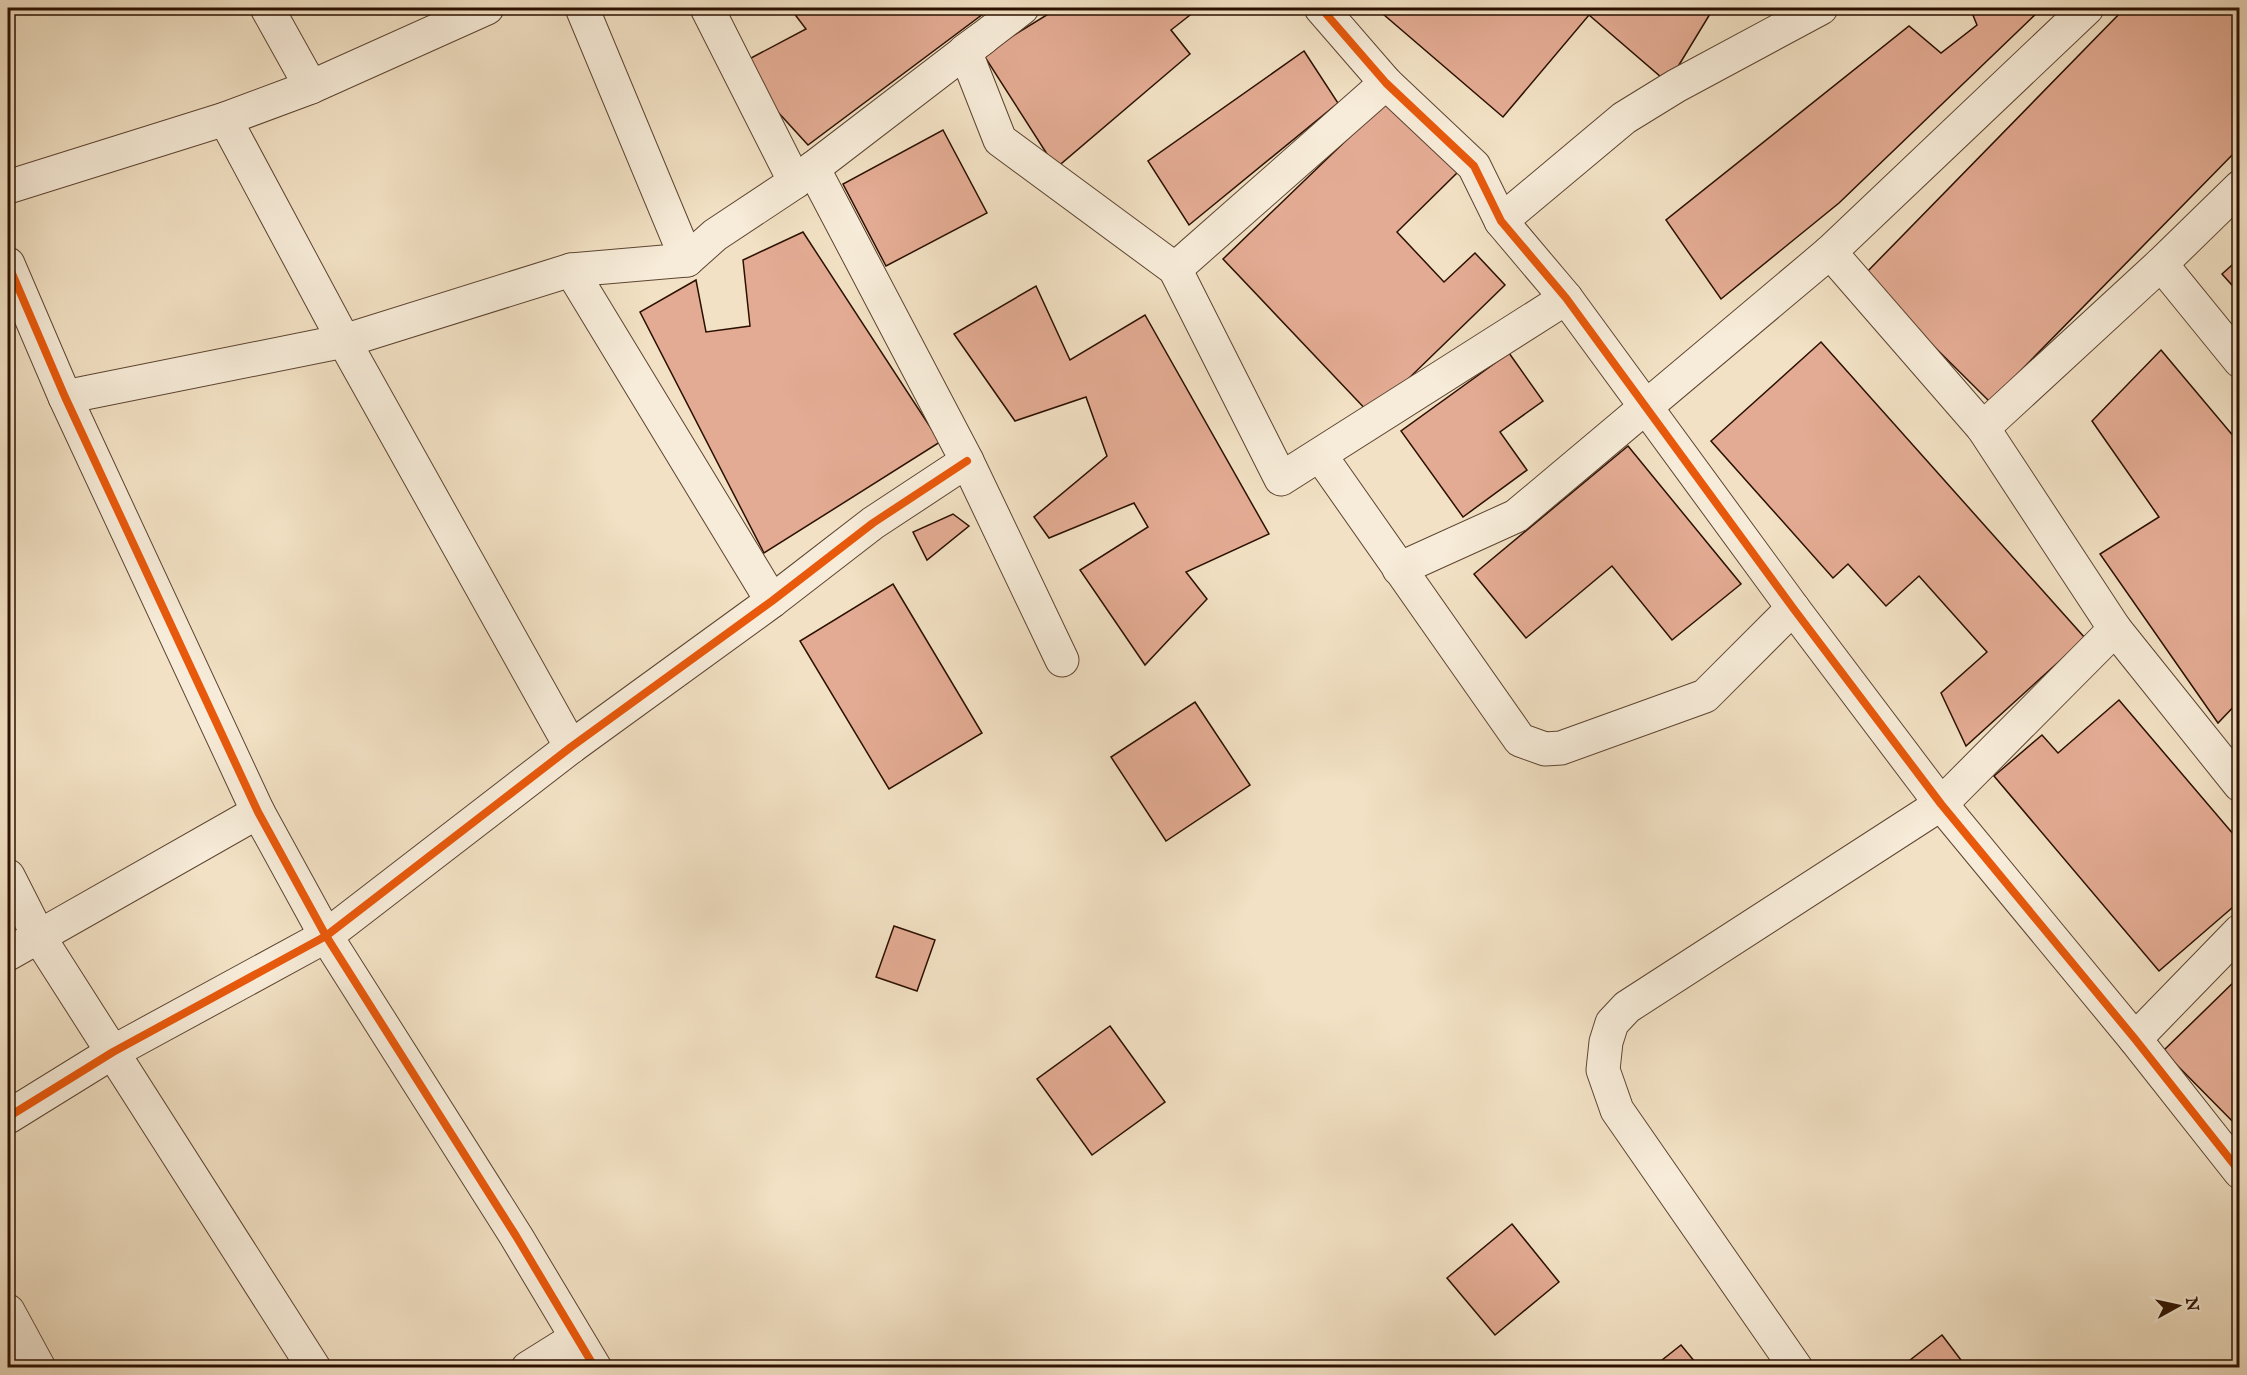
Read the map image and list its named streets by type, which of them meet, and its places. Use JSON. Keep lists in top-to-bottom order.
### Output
{
  "north": "right"
}
